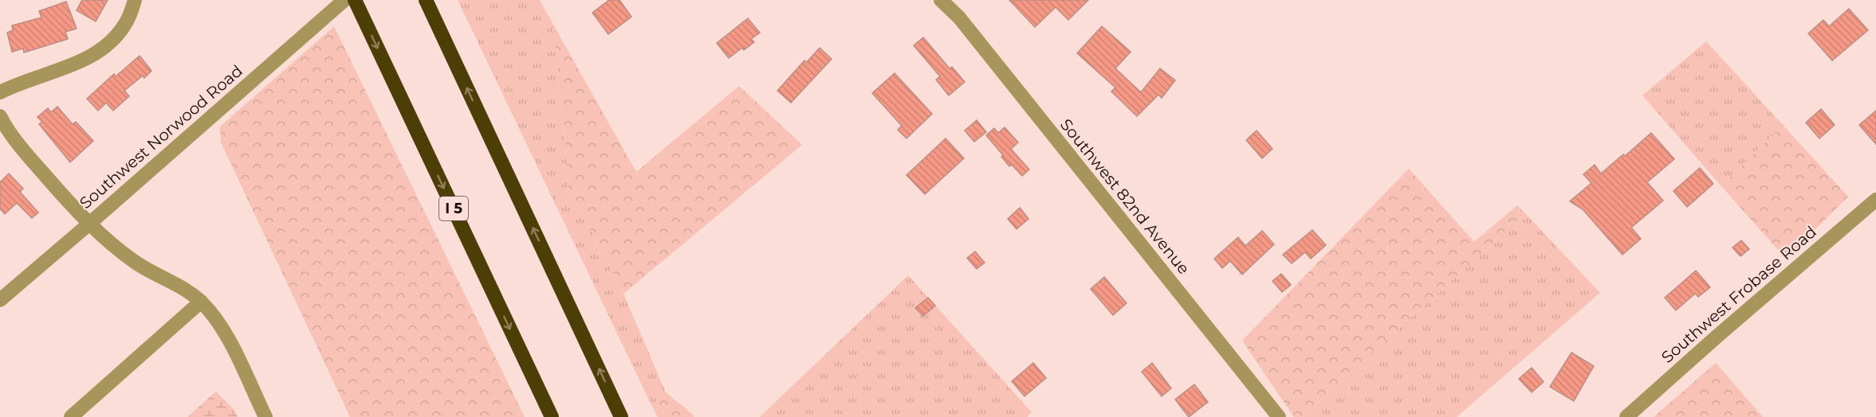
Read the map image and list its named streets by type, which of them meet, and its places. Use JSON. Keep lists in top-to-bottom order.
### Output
{
  "streets": {
    "highway": ["I 5"],
    "street": ["Southwest Norwood Road", "Southwest 82nd Avenue", "Southwest Frobase Road"]
  }
}
